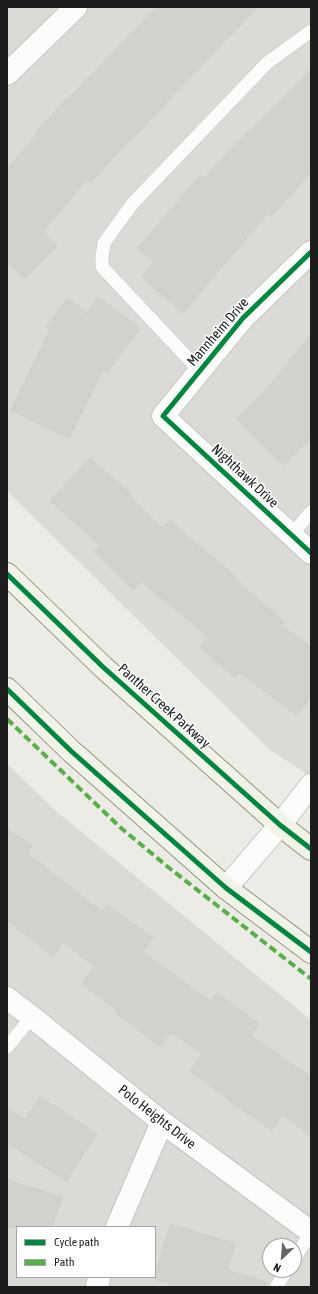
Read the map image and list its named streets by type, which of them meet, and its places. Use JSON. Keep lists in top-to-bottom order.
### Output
{
  "streets": {
    "main road": ["Panther Creek Parkway"],
    "street": ["Mannheim Drive", "Nighthawk Drive", "Polo Heights Drive"]
  },
  "crossings": [
    ["Mannheim Drive", "Nighthawk Drive"]
  ],
  "legend": ["Cycle path", "Path"],
  "north": "bottom left"
}
